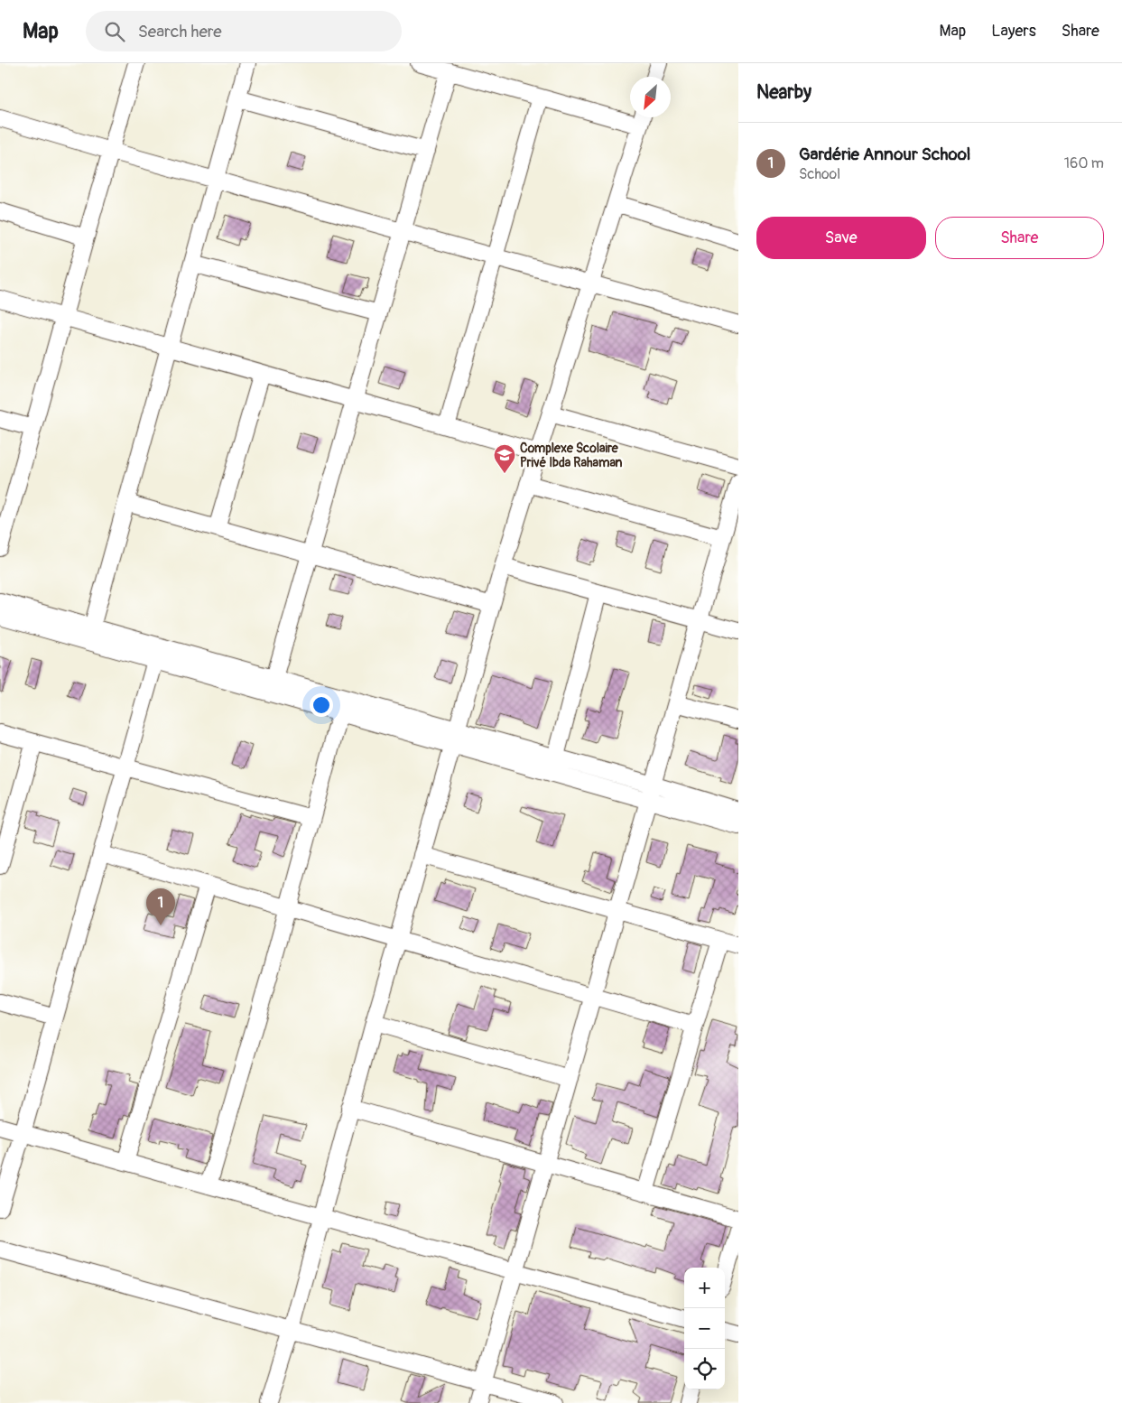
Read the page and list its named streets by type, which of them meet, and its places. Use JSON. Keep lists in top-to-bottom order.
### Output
{
  "places": {
    "school or university": ["Complexe Scolaire Privé Ibda Rahaman"]
  },
  "north": "bottom left",
  "page": {
    "header": "Map",
    "search": "Search here",
    "nav": ["Map", "Layers", "Share"],
    "heading": "Nearby",
    "list": [
      {
        "mark": "1",
        "name": "Gardérie Annour School",
        "note": "School",
        "value": "160 m"
      }
    ],
    "buttons": ["Save", "Share"],
    "pins": "1",
    "map_buttons": ["+", "−"]
  }
}
